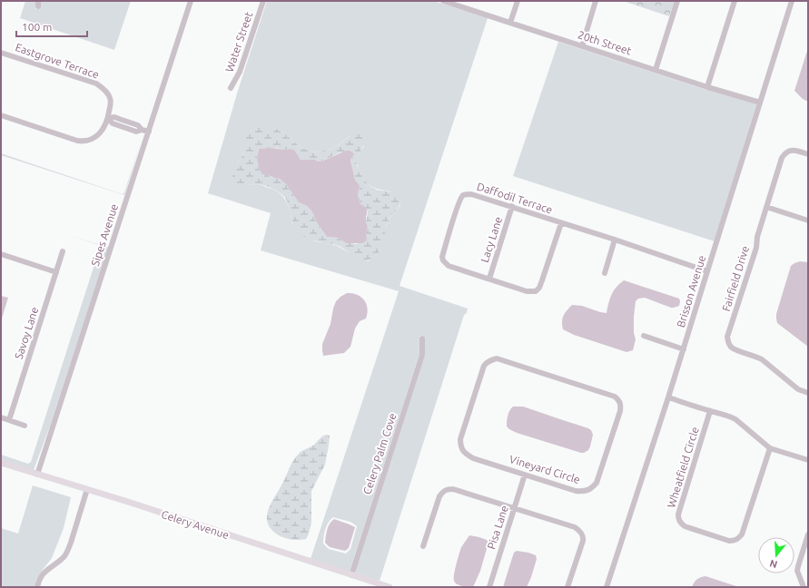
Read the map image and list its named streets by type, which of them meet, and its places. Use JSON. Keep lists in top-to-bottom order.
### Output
{
  "streets": {
    "main road": ["Celery Avenue"],
    "street": [
      "Water Street",
      "20th Street",
      "Eastgrove Terrace",
      "Daffodil Terrace",
      "Sipes Avenue",
      "Lacy Lane",
      "Fairfield Drive",
      "Brisson Avenue",
      "Savoy Lane",
      "Celery Palm Cove",
      "Wheatfield Circle",
      "Vineyard Circle",
      "Pisa Lane"
    ]
  },
  "crossings": [
    ["20th Street", "Brisson Avenue"],
    ["Daffodil Terrace", "Lacy Lane"],
    ["Daffodil Terrace", "Brisson Avenue"],
    ["Sipes Avenue", "Celery Avenue"],
    ["Celery Palm Cove", "Celery Avenue"],
    ["Vineyard Circle", "Pisa Lane"]
  ],
  "scale_bar": "100 m",
  "north": "bottom"
}
